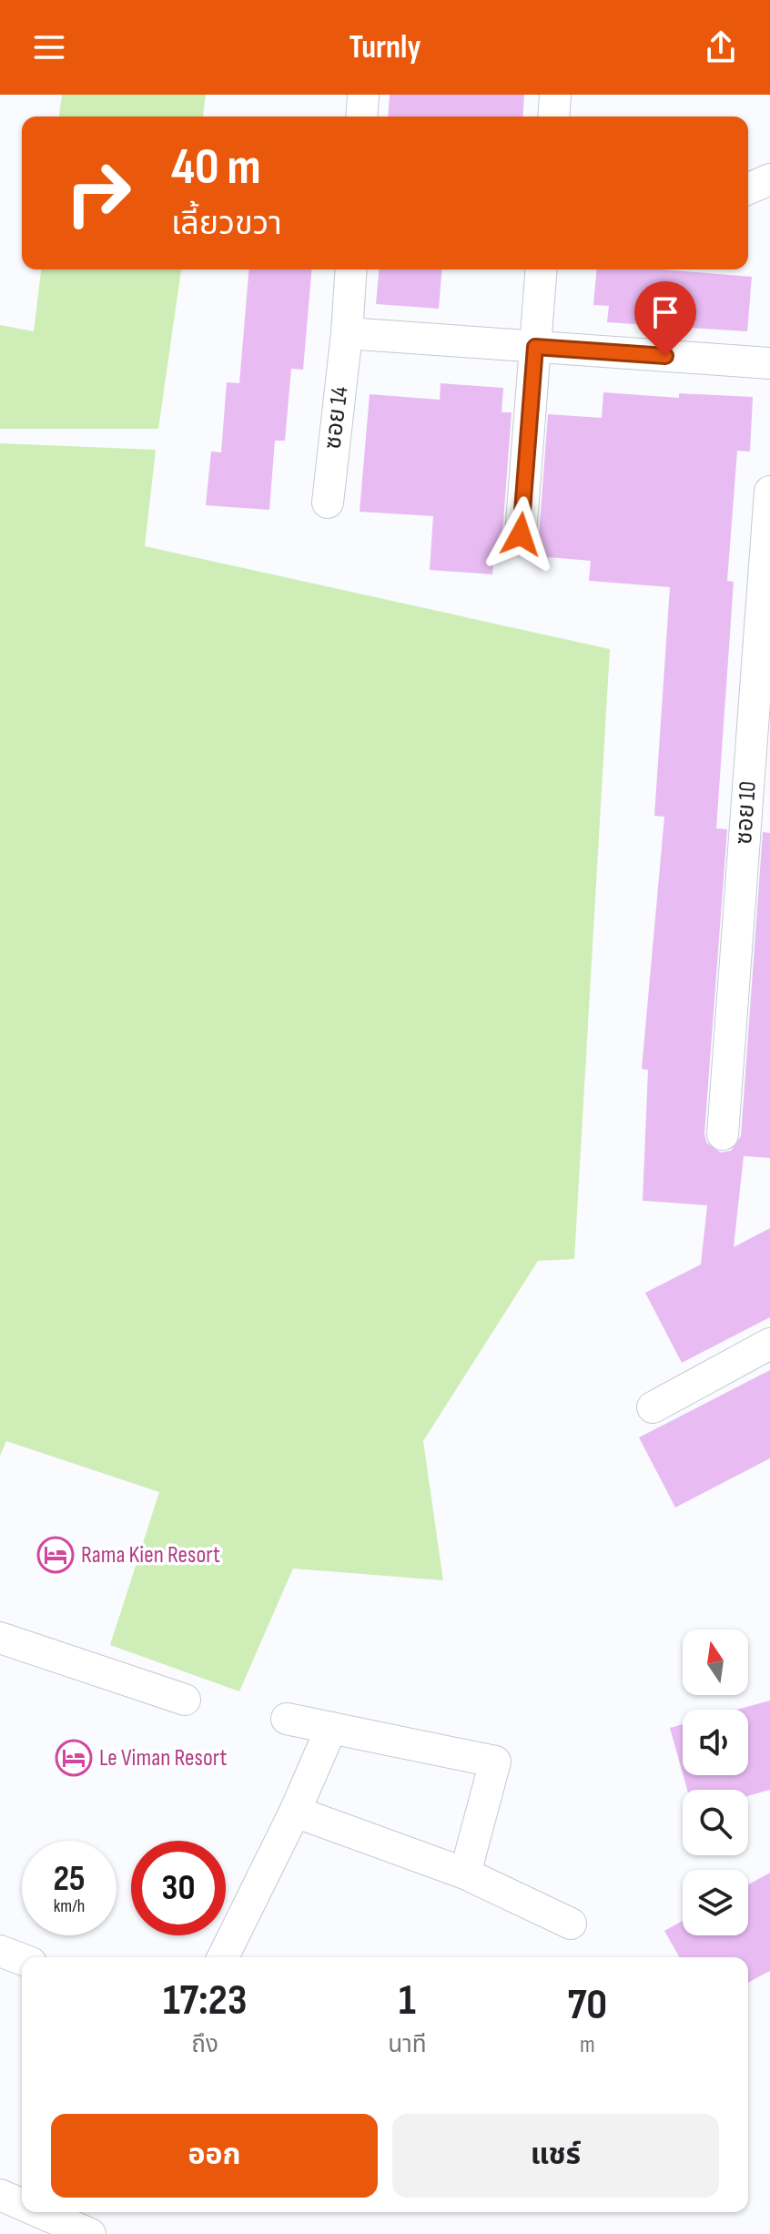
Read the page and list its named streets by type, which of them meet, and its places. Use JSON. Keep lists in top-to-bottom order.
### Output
{
  "streets": {
    "street": ["ซอย 14", "ซอย 10"]
  },
  "places": {
    "hotel": ["Rama Kien Resort", "Le Viman Resort"]
  },
  "north": "top",
  "page": {
    "header": "Turnly",
    "turn": ["40 m", "เลี้ยวขวา"],
    "speed": "25 km/h",
    "limit": "30",
    "eta": [
      "17:23",
      "ถึง",
      "1",
      "นาที",
      "70",
      "m"
    ],
    "buttons": ["ออก", "แชร์"]
  }
}
